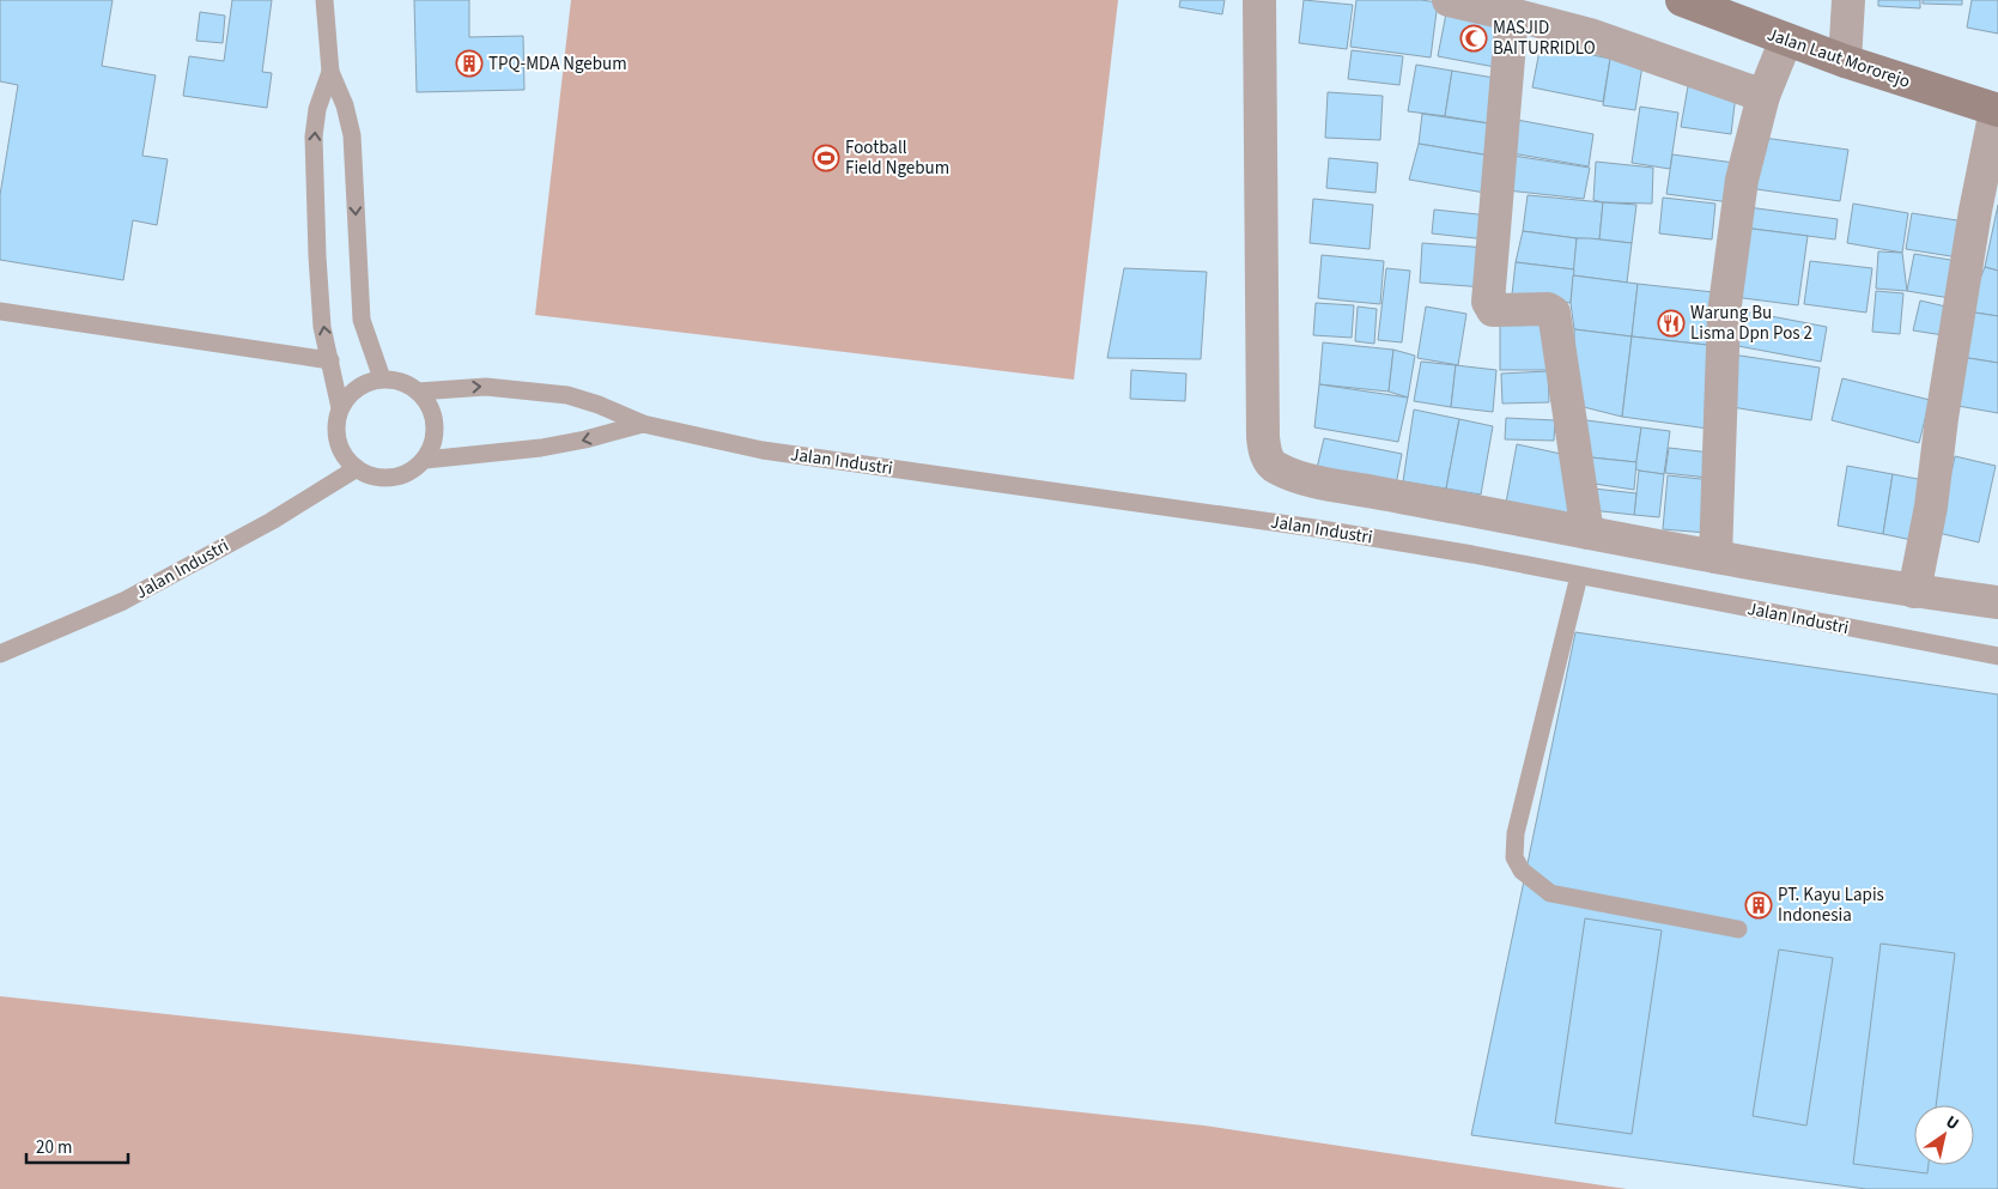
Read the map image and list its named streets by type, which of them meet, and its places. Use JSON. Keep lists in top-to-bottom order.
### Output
{
  "streets": {
    "street": ["Jalan Laut Mororejo"],
    "lane": ["Jalan Industri"]
  },
  "places": {
    "mosque": ["MASJID BAITURRIDLO"],
    "building": ["TPQ-MDA Ngebum", "PT. Kayu Lapis Indonesia"],
    "sports": ["Football Field Ngebum"],
    "restaurant": ["Warung Bu Lisma Dpn Pos 2"]
  },
  "scale_bar": "20 m",
  "north": "top right"
}
